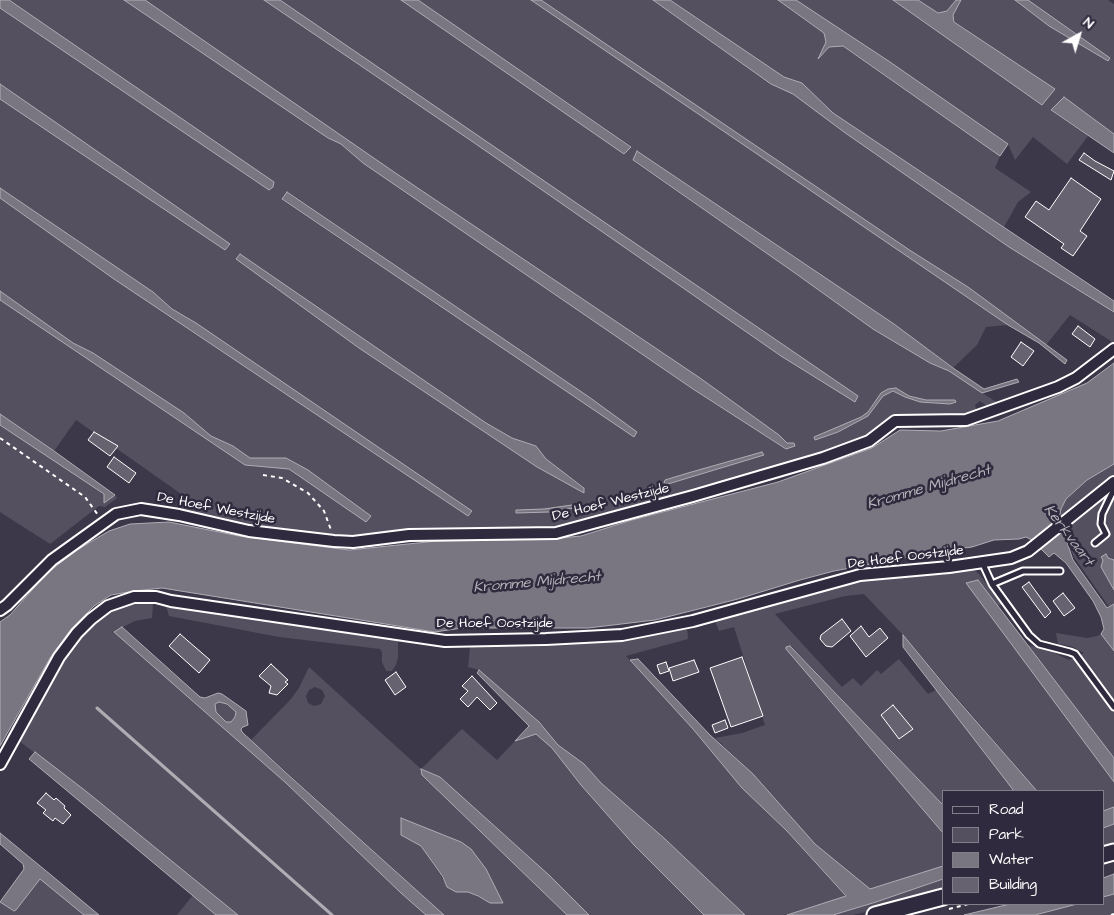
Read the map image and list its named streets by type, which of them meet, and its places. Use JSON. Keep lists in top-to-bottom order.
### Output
{
  "streets": {
    "street": ["De Hoef Westzijde", "De Hoef Oostzijde"]
  },
  "water": ["Kromme Mijdrecht", "Kerkvaart"],
  "legend": [
    "Road",
    "Park",
    "Water",
    "Building"
  ],
  "north": "top right"
}
